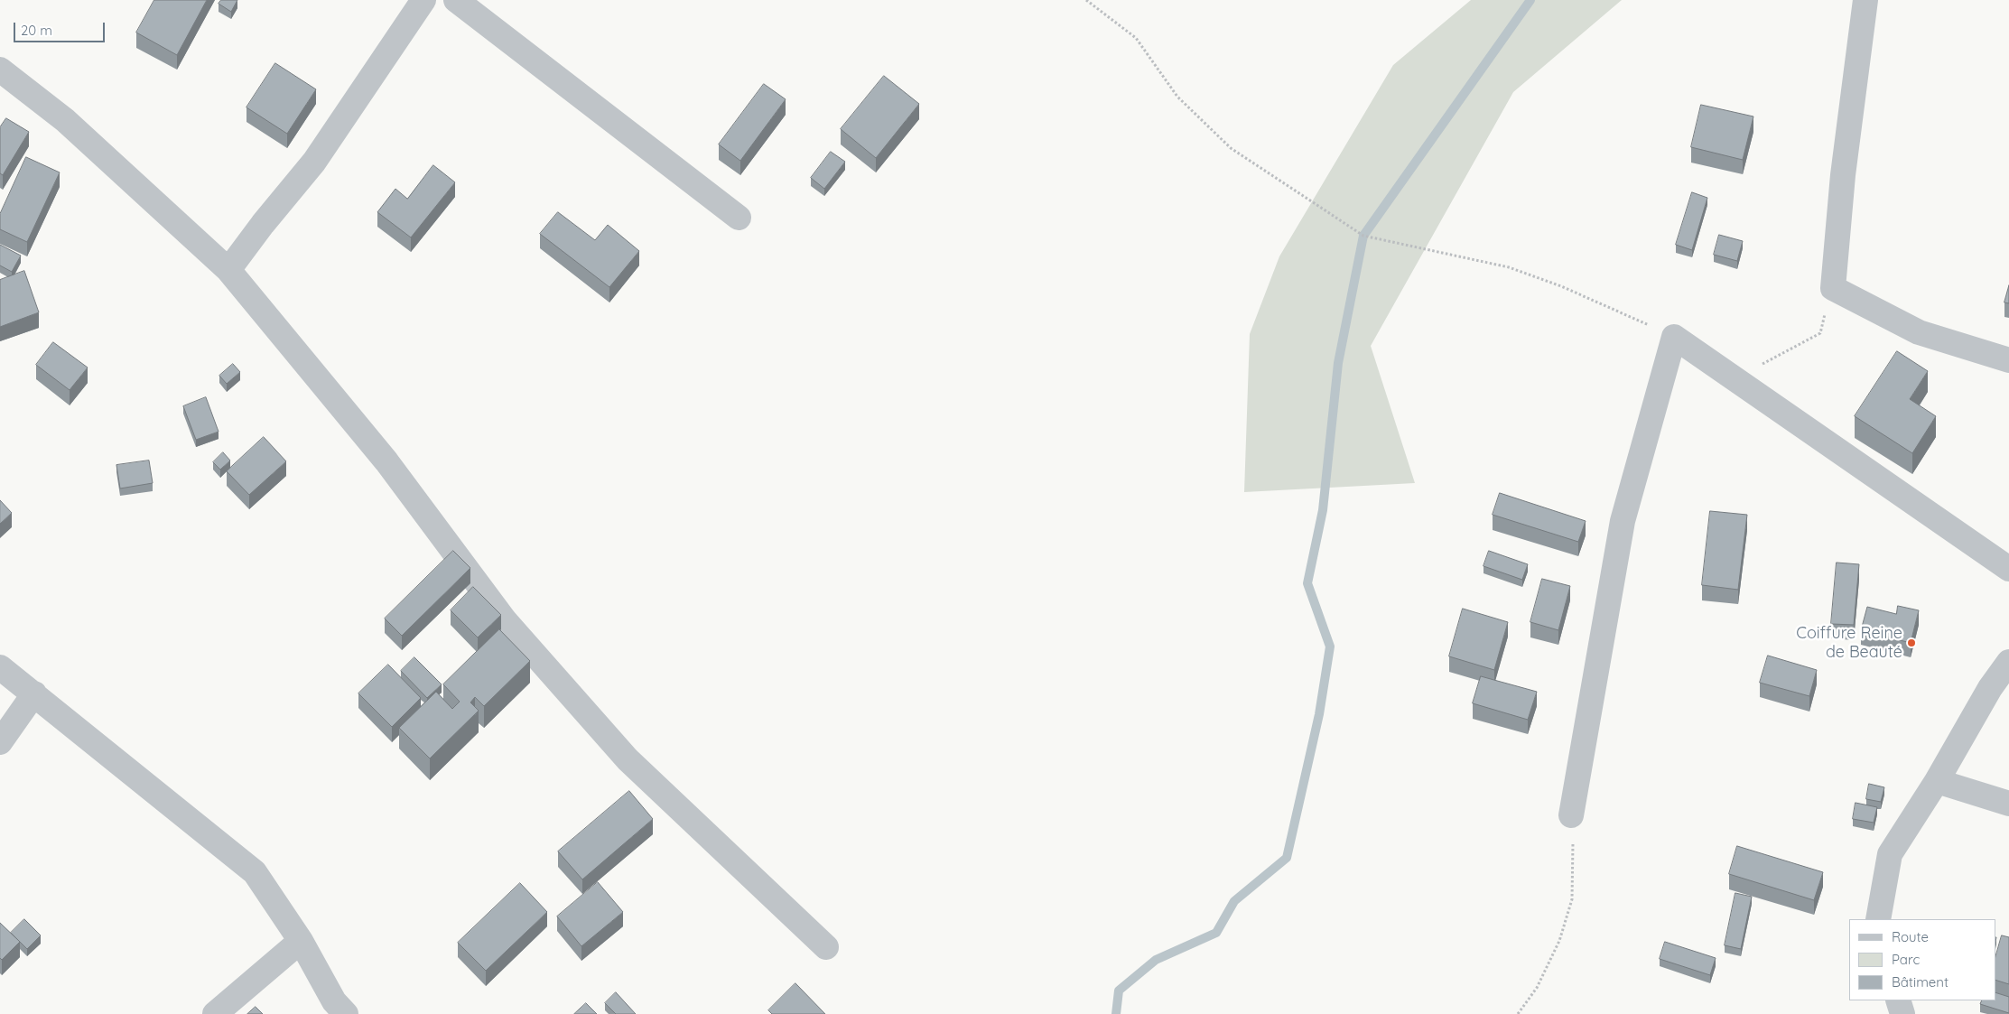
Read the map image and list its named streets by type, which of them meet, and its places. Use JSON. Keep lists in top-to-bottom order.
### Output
{
  "places": ["Coiffure Reine de Beauté"],
  "legend": ["Route", "Parc", "Bâtiment"],
  "scale_bar": "20 m"
}
